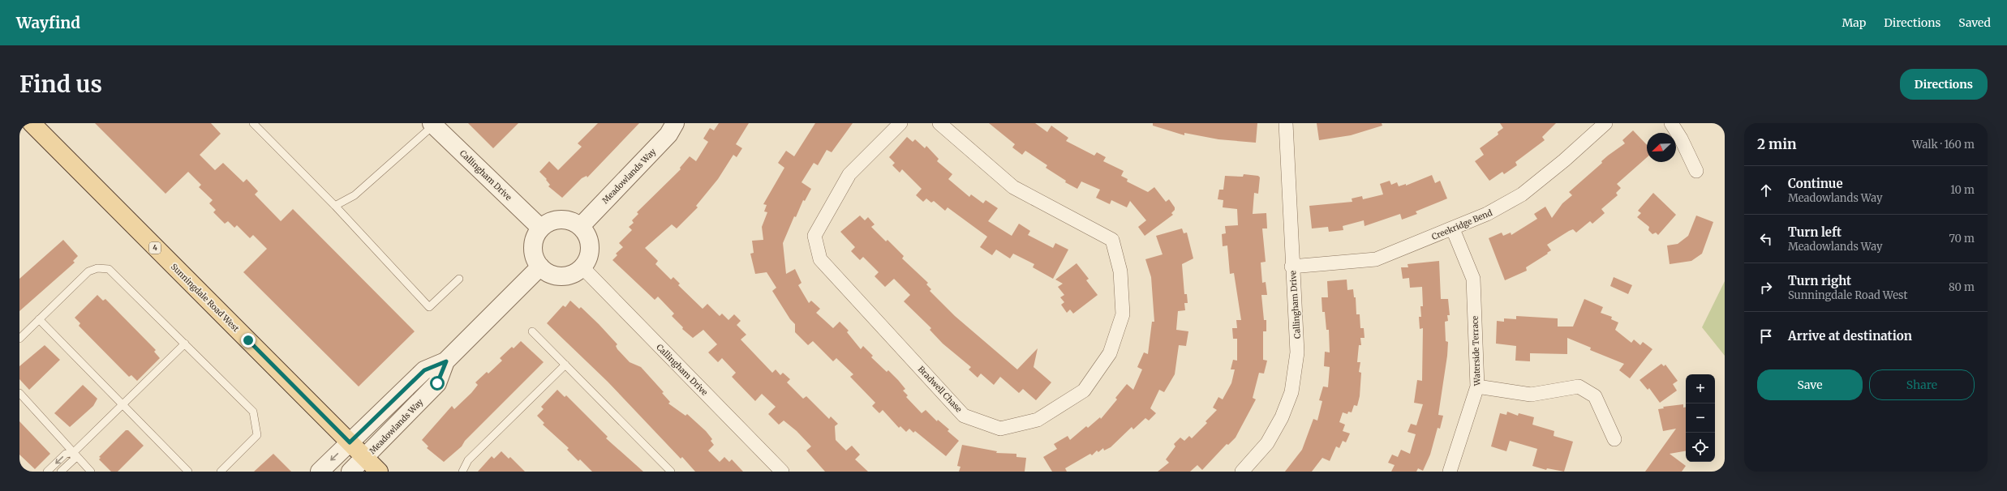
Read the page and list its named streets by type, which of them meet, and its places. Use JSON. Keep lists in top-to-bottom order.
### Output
{
  "streets": {
    "main road": ["4", "Sunningdale Road West"],
    "street": [
      "Callingham Drive",
      "Meadowlands Way",
      "Creekridge Bend",
      "Waterside Terrace",
      "Bradwell Chase"
    ]
  },
  "crossings": [
    ["Callingham Drive", "Meadowlands Way"],
    ["Callingham Drive", "Creekridge Bend"],
    ["Meadowlands Way", "Sunningdale Road West"],
    ["Creekridge Bend", "Waterside Terrace"]
  ],
  "north": "bottom left",
  "page": {
    "header": "Wayfind",
    "nav": ["Map", "Directions", "Saved"],
    "buttons": [
      "Directions",
      ["Save", "Share"]
    ],
    "title": "Find us",
    "heading": ["2 min", "Walk · 160 m"],
    "list": [
      ["Continue", "Meadowlands Way", "10 m"],
      ["Turn left", "Meadowlands Way", "70 m"],
      ["Turn right", "Sunningdale Road West", "80 m"],
      "Arrive at destination"
    ],
    "map_buttons": ["+", "−"]
  }
}
